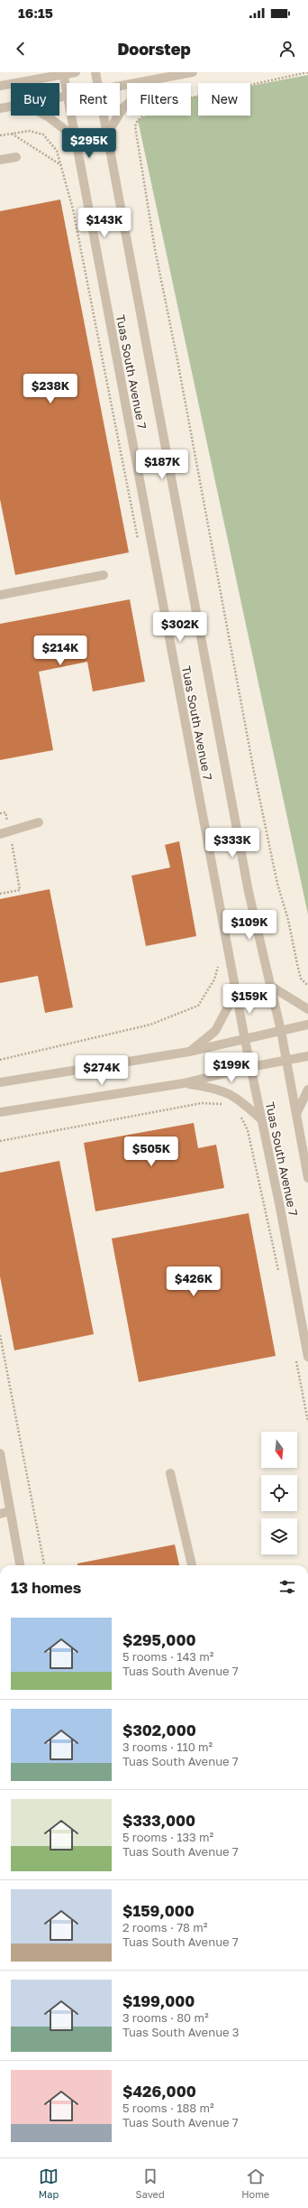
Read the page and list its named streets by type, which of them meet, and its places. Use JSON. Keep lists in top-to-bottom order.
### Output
{
  "streets": {
    "street": ["Tuas South Avenue 7"]
  },
  "north": "bottom",
  "page": {
    "status": "16:15",
    "header": "Doorstep",
    "chip": [
      "Buy",
      "Rent",
      "Filters",
      "New"
    ],
    "price": [
      "$295K",
      "$143K",
      "$238K",
      "$187K",
      "$302K",
      "$214K",
      "$333K",
      "$109K",
      "$159K",
      "$199K",
      "$274K",
      "$505K",
      "$426K"
    ],
    "heading": "13 homes",
    "list": [
      {
        "name": "$295,000",
        "note": "5 rooms · 143 m² · Tuas South Avenue 7"
      },
      {
        "name": "$302,000",
        "note": "3 rooms · 110 m² · Tuas South Avenue 7"
      },
      {
        "name": "$333,000",
        "note": "5 rooms · 133 m² · Tuas South Avenue 7"
      },
      {
        "name": "$159,000",
        "note": "2 rooms · 78 m² · Tuas South Avenue 7"
      },
      {
        "name": "$199,000",
        "note": "3 rooms · 80 m² · Tuas South Avenue 3"
      },
      {
        "name": "$426,000",
        "note": "5 rooms · 188 m² · Tuas South Avenue 7"
      }
    ],
    "tabs": ["Map", "Saved", "Home"]
  }
}
